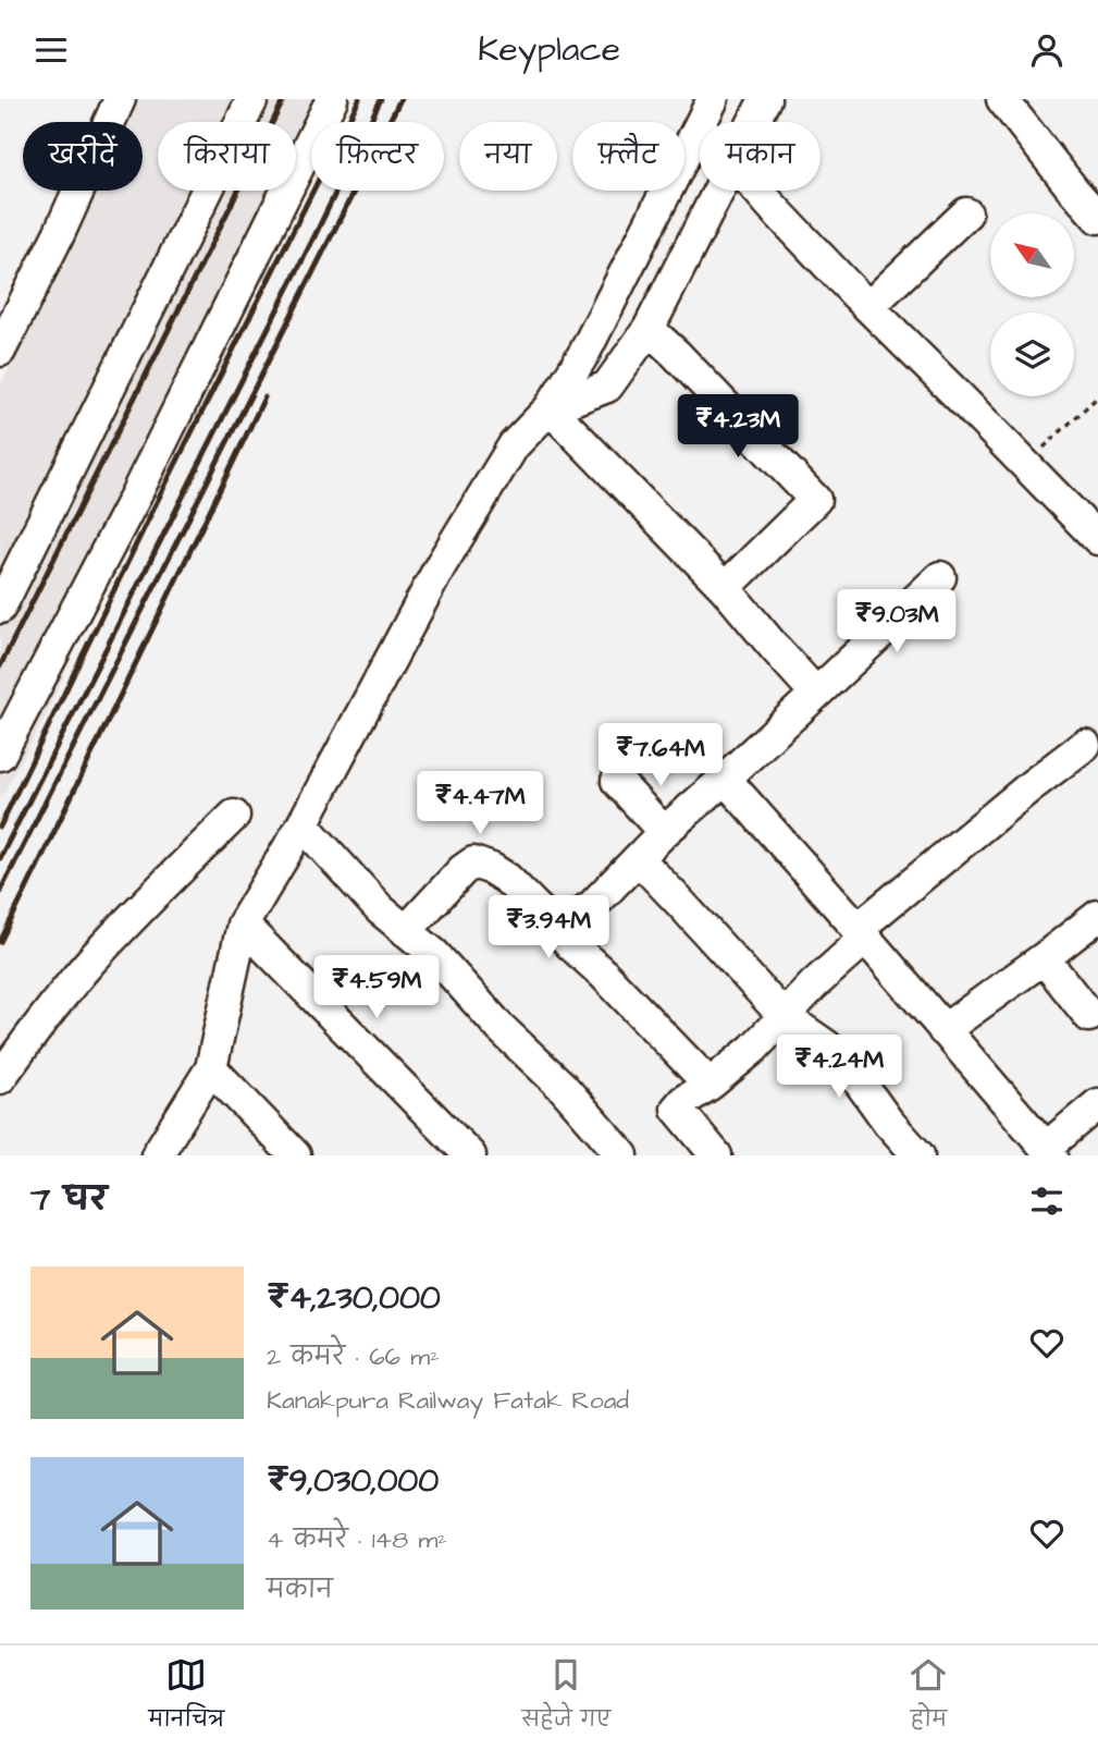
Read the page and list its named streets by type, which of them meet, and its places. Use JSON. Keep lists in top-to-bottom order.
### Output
{
  "north": "top left",
  "page": {
    "header": "Keyplace",
    "chip": [
      "खरीदें",
      "किराया",
      "फ़िल्टर",
      "नया",
      "फ़्लैट",
      "मकान"
    ],
    "price": [
      "₹4.23M",
      "₹9.03M",
      "₹7.64M",
      "₹4.47M",
      "₹3.94M",
      "₹4.59M",
      "₹4.24M"
    ],
    "heading": "7 घर",
    "list": [
      {
        "name": "₹4,230,000",
        "note": "2 कमरे · 66 m² · Kanakpura Railway Fatak Road"
      },
      {
        "name": "₹9,030,000",
        "note": "4 कमरे · 148 m² · मकान"
      }
    ],
    "tabs": ["मानचित्र", "सहेजे गए", "होम"]
  }
}
